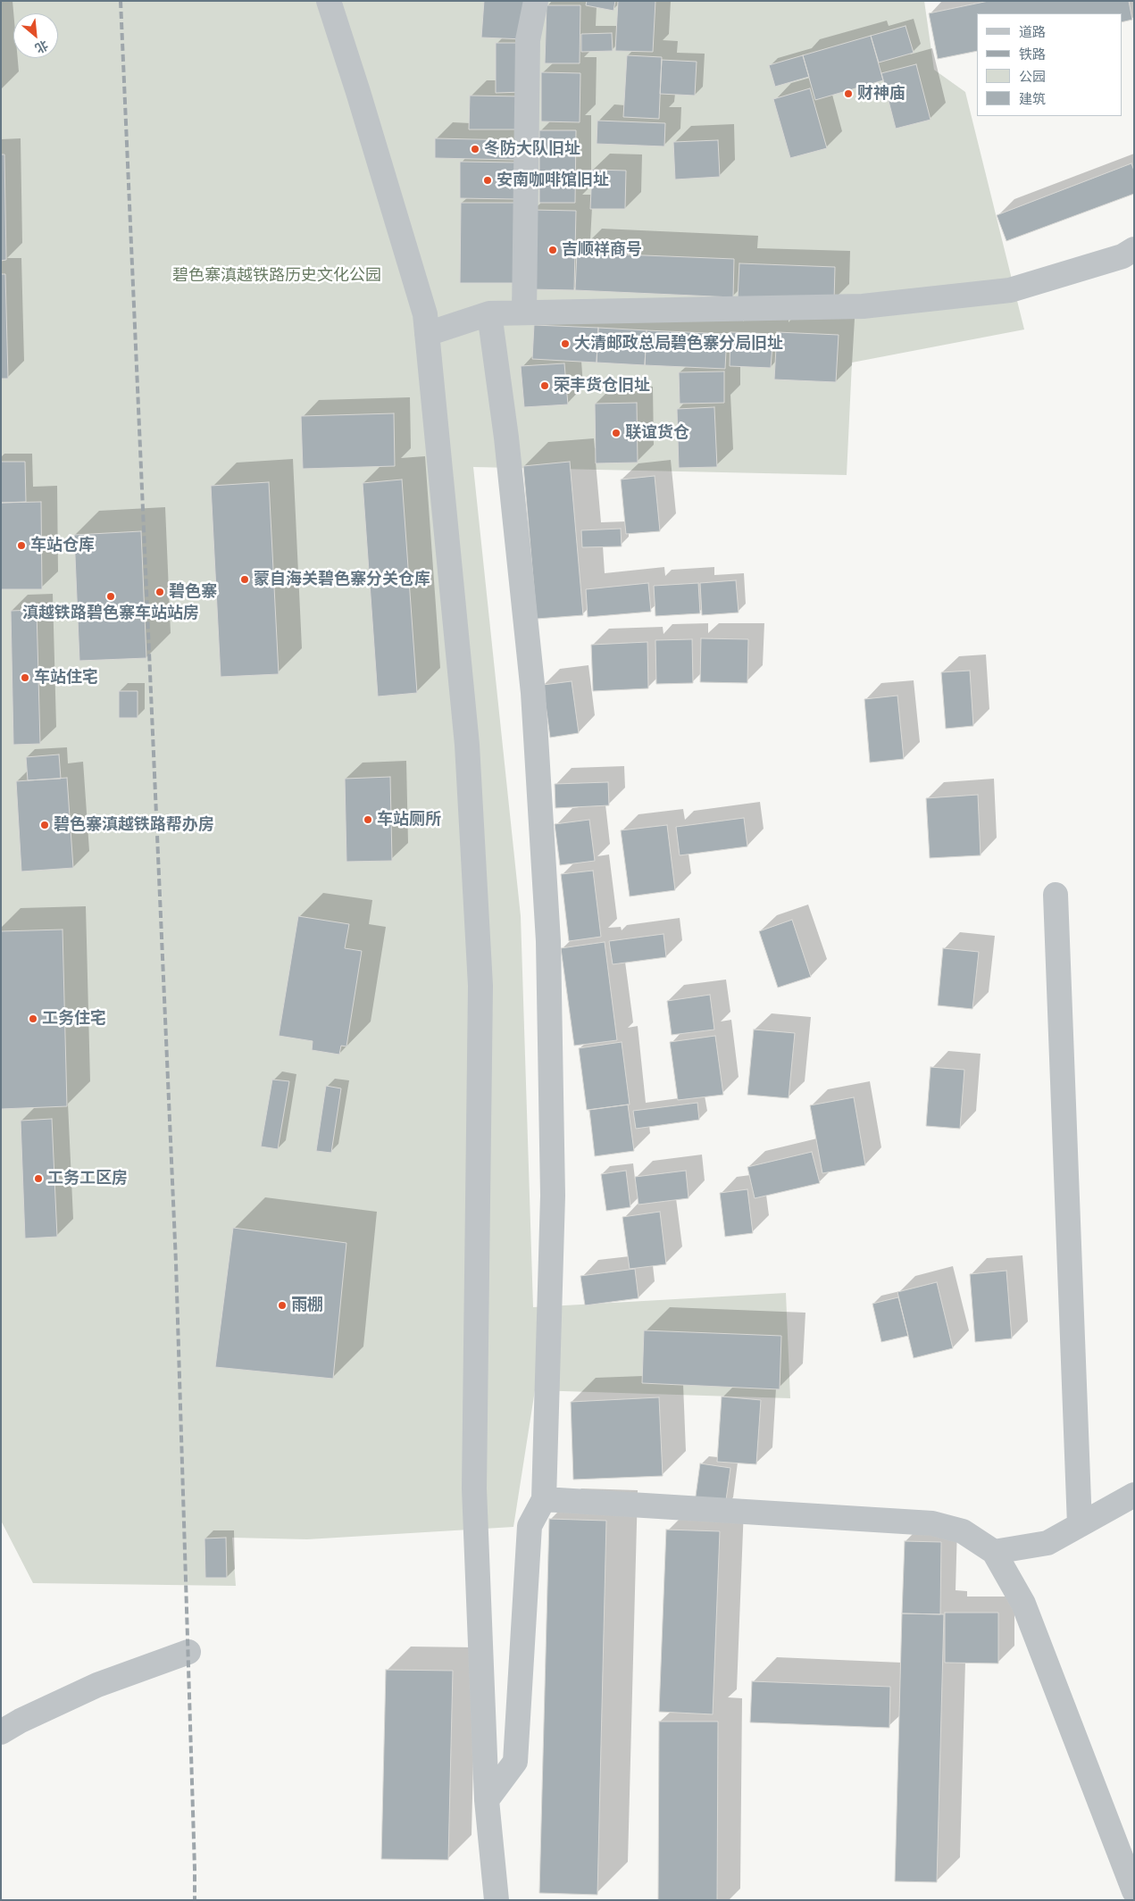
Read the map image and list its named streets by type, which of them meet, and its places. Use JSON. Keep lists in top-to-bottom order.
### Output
{
  "parks": ["碧色寨滇越铁路历史文化公园"],
  "places": [
    "财神庙",
    "冬防大队旧址",
    "安南咖啡馆旧址",
    "吉顺祥商号",
    "大清邮政总局碧色寨分局旧址",
    "荣丰货仓旧址",
    "联谊货仓",
    "车站仓库",
    "蒙自海关碧色寨分关仓库",
    "碧色寨",
    "滇越铁路碧色寨车站站房",
    "车站住宅",
    "车站厕所",
    "碧色寨滇越铁路帮办房",
    "工务住宅",
    "工务工区房",
    "雨棚"
  ],
  "legend": [
    "道路",
    "铁路",
    "公园",
    "建筑"
  ],
  "north": "bottom right"
}
